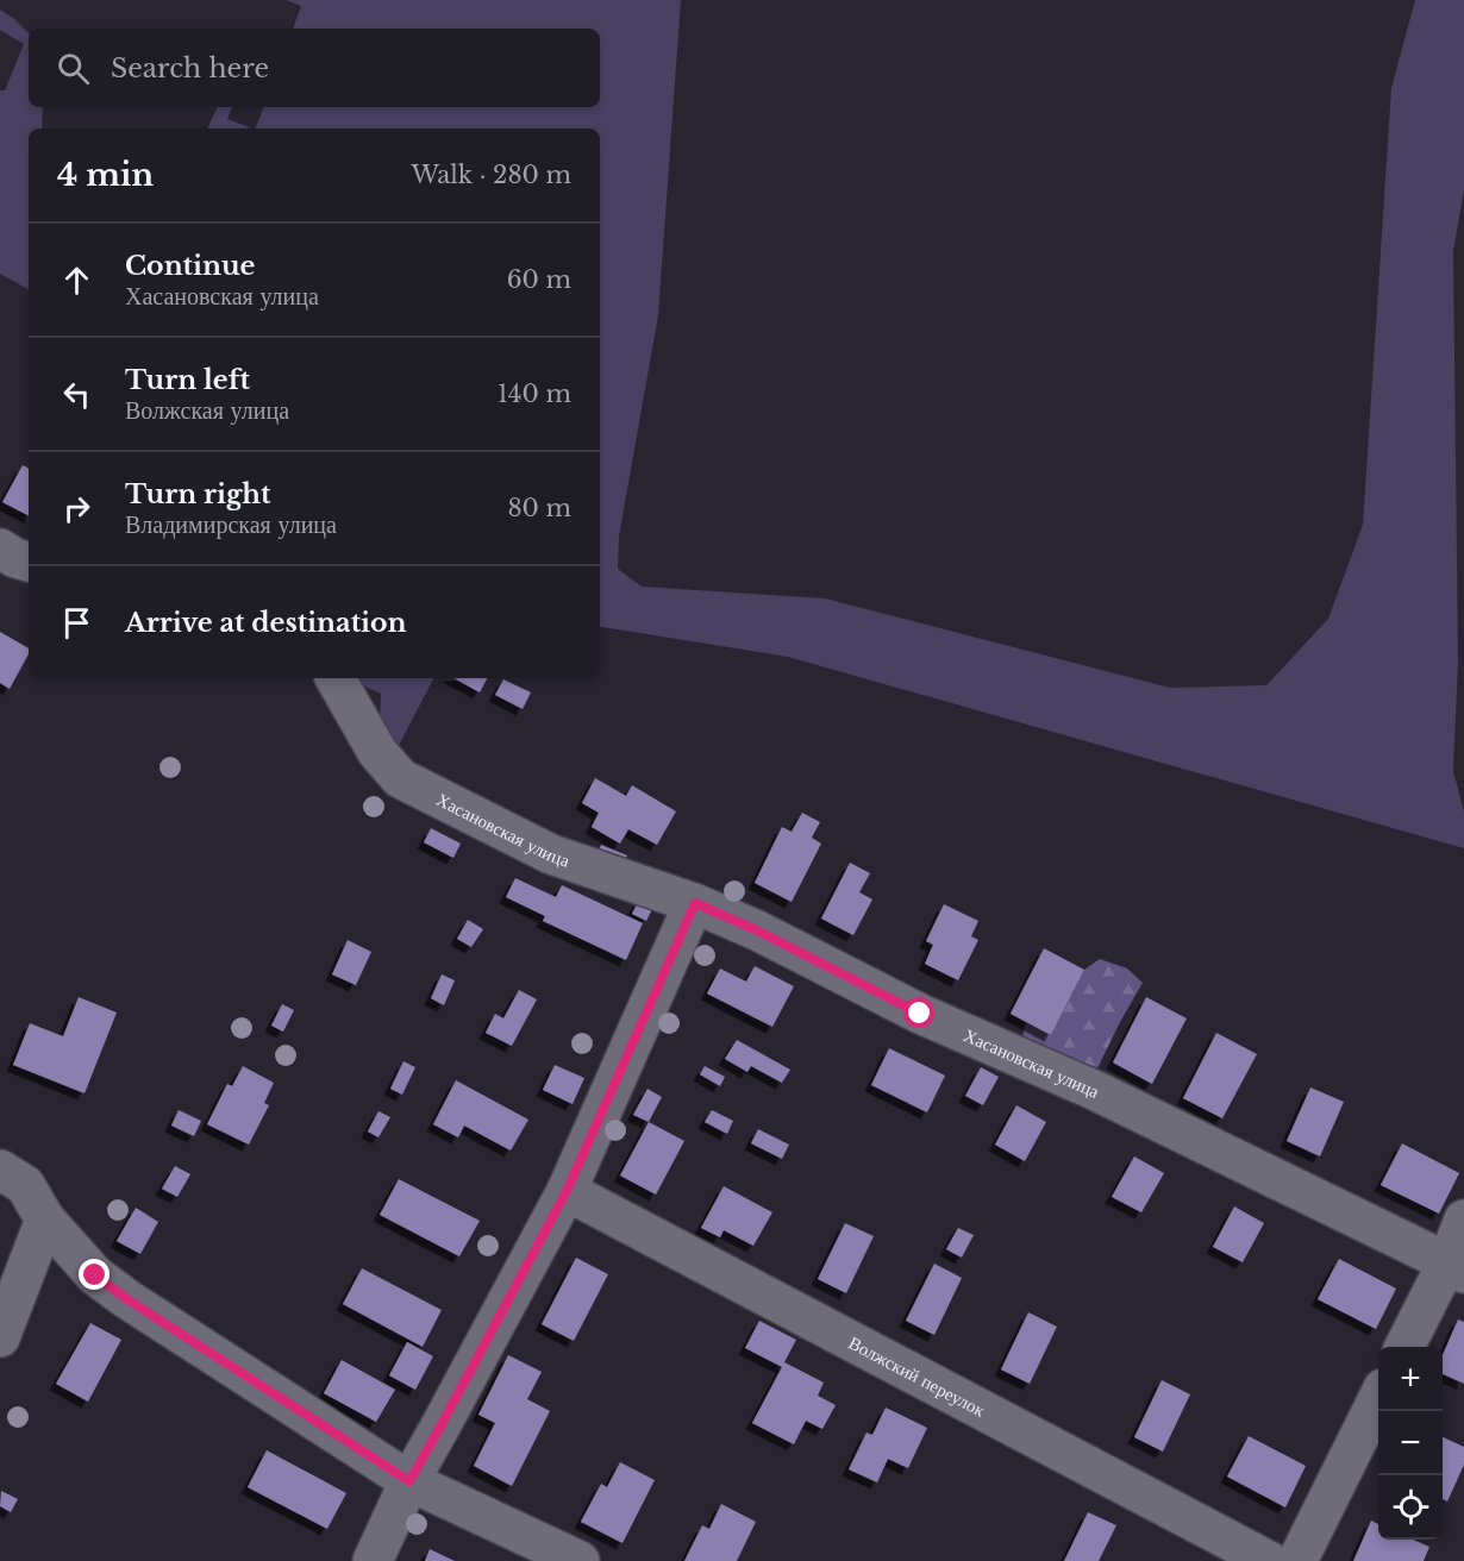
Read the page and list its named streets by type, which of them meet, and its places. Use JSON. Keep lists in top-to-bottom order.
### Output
{
  "streets": {
    "street": ["Хасановская улица", "Волжский переулок"]
  },
  "page": {
    "search": "Search here",
    "heading": ["4 min", "Walk · 280 m"],
    "list": [
      ["Continue", "Хасановская улица", "60 m"],
      ["Turn left", "Волжская улица", "140 m"],
      ["Turn right", "Владимирская улица", "80 m"],
      "Arrive at destination"
    ],
    "map_buttons": ["+", "−"]
  }
}
